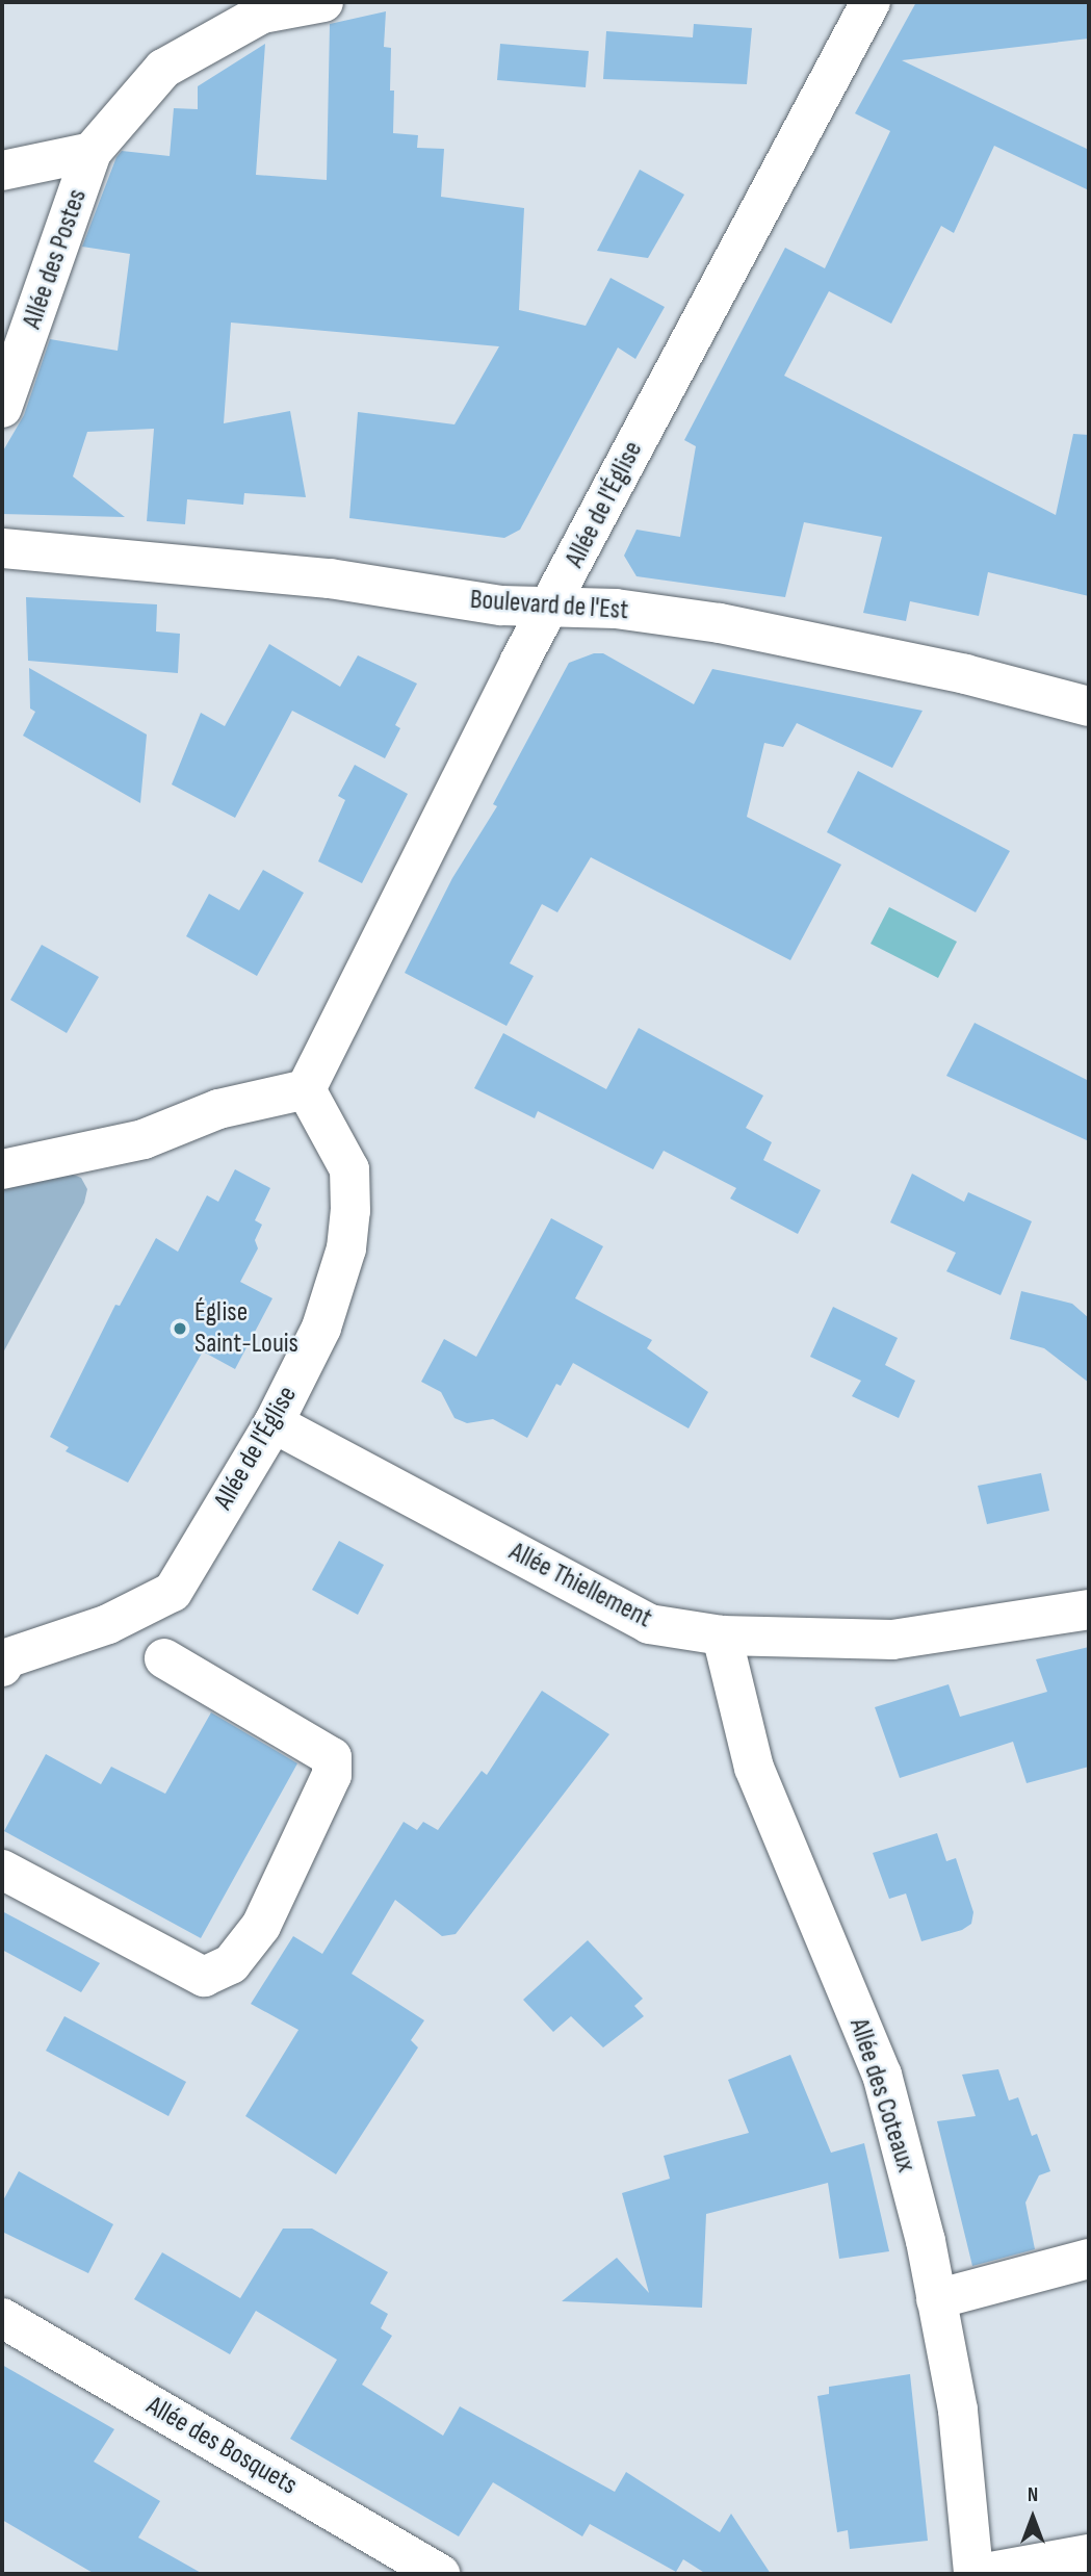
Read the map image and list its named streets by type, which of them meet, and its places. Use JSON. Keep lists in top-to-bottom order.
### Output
{
  "streets": {
    "street": [
      "Allée des Postes",
      "Allée de l'Église",
      "Boulevard de l'Est",
      "Allée Thiellement",
      "Allée des Coteaux",
      "Allée des Bosquets"
    ]
  },
  "crossings": [
    ["Allée de l'Église", "Boulevard de l'Est"],
    ["Allée de l'Église", "Allée Thiellement"],
    ["Allée Thiellement", "Allée des Coteaux"]
  ],
  "places": ["Église Saint-Louis"],
  "north": "top"
}
